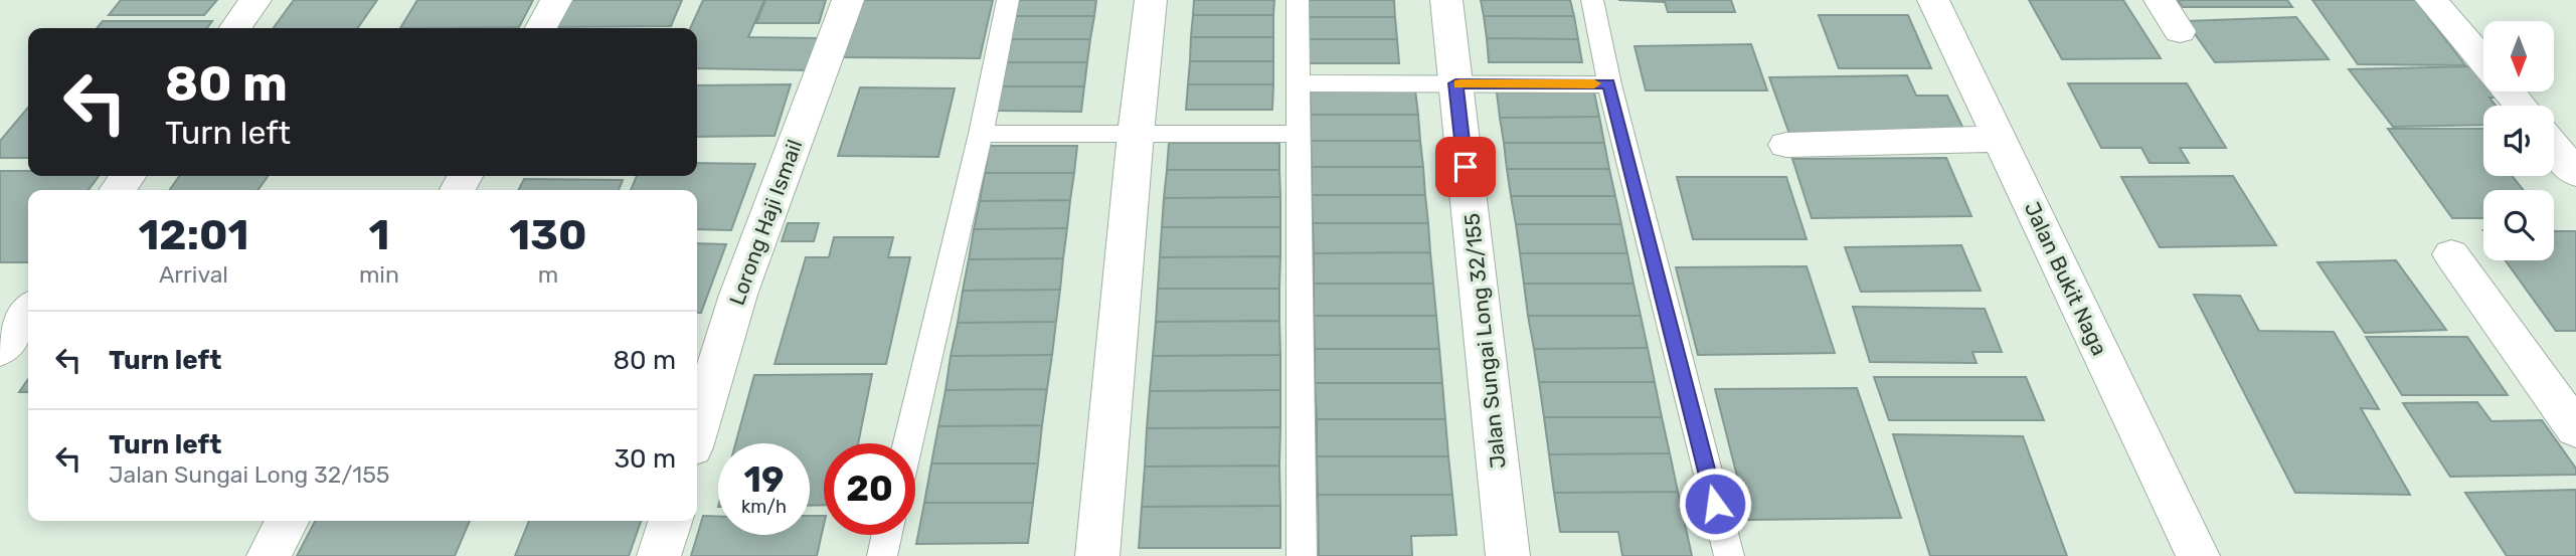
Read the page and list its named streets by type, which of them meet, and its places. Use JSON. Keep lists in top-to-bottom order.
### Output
{
  "streets": {
    "street": ["Lorong Haji Ismail", "Jalan Bukit Naga", "Jalan Sungai Long 32/155"]
  },
  "north": "bottom",
  "page": {
    "turn": ["80 m", "Turn left"],
    "eta": [
      "12:01",
      "Arrival",
      "1",
      "min",
      "130",
      "m"
    ],
    "list": [
      {
        "name": "Turn left",
        "value": "80 m"
      },
      {
        "name": "Turn left",
        "note": "Jalan Sungai Long 32/155",
        "value": "30 m"
      }
    ],
    "speed": "19 km/h",
    "limit": "20"
  }
}
